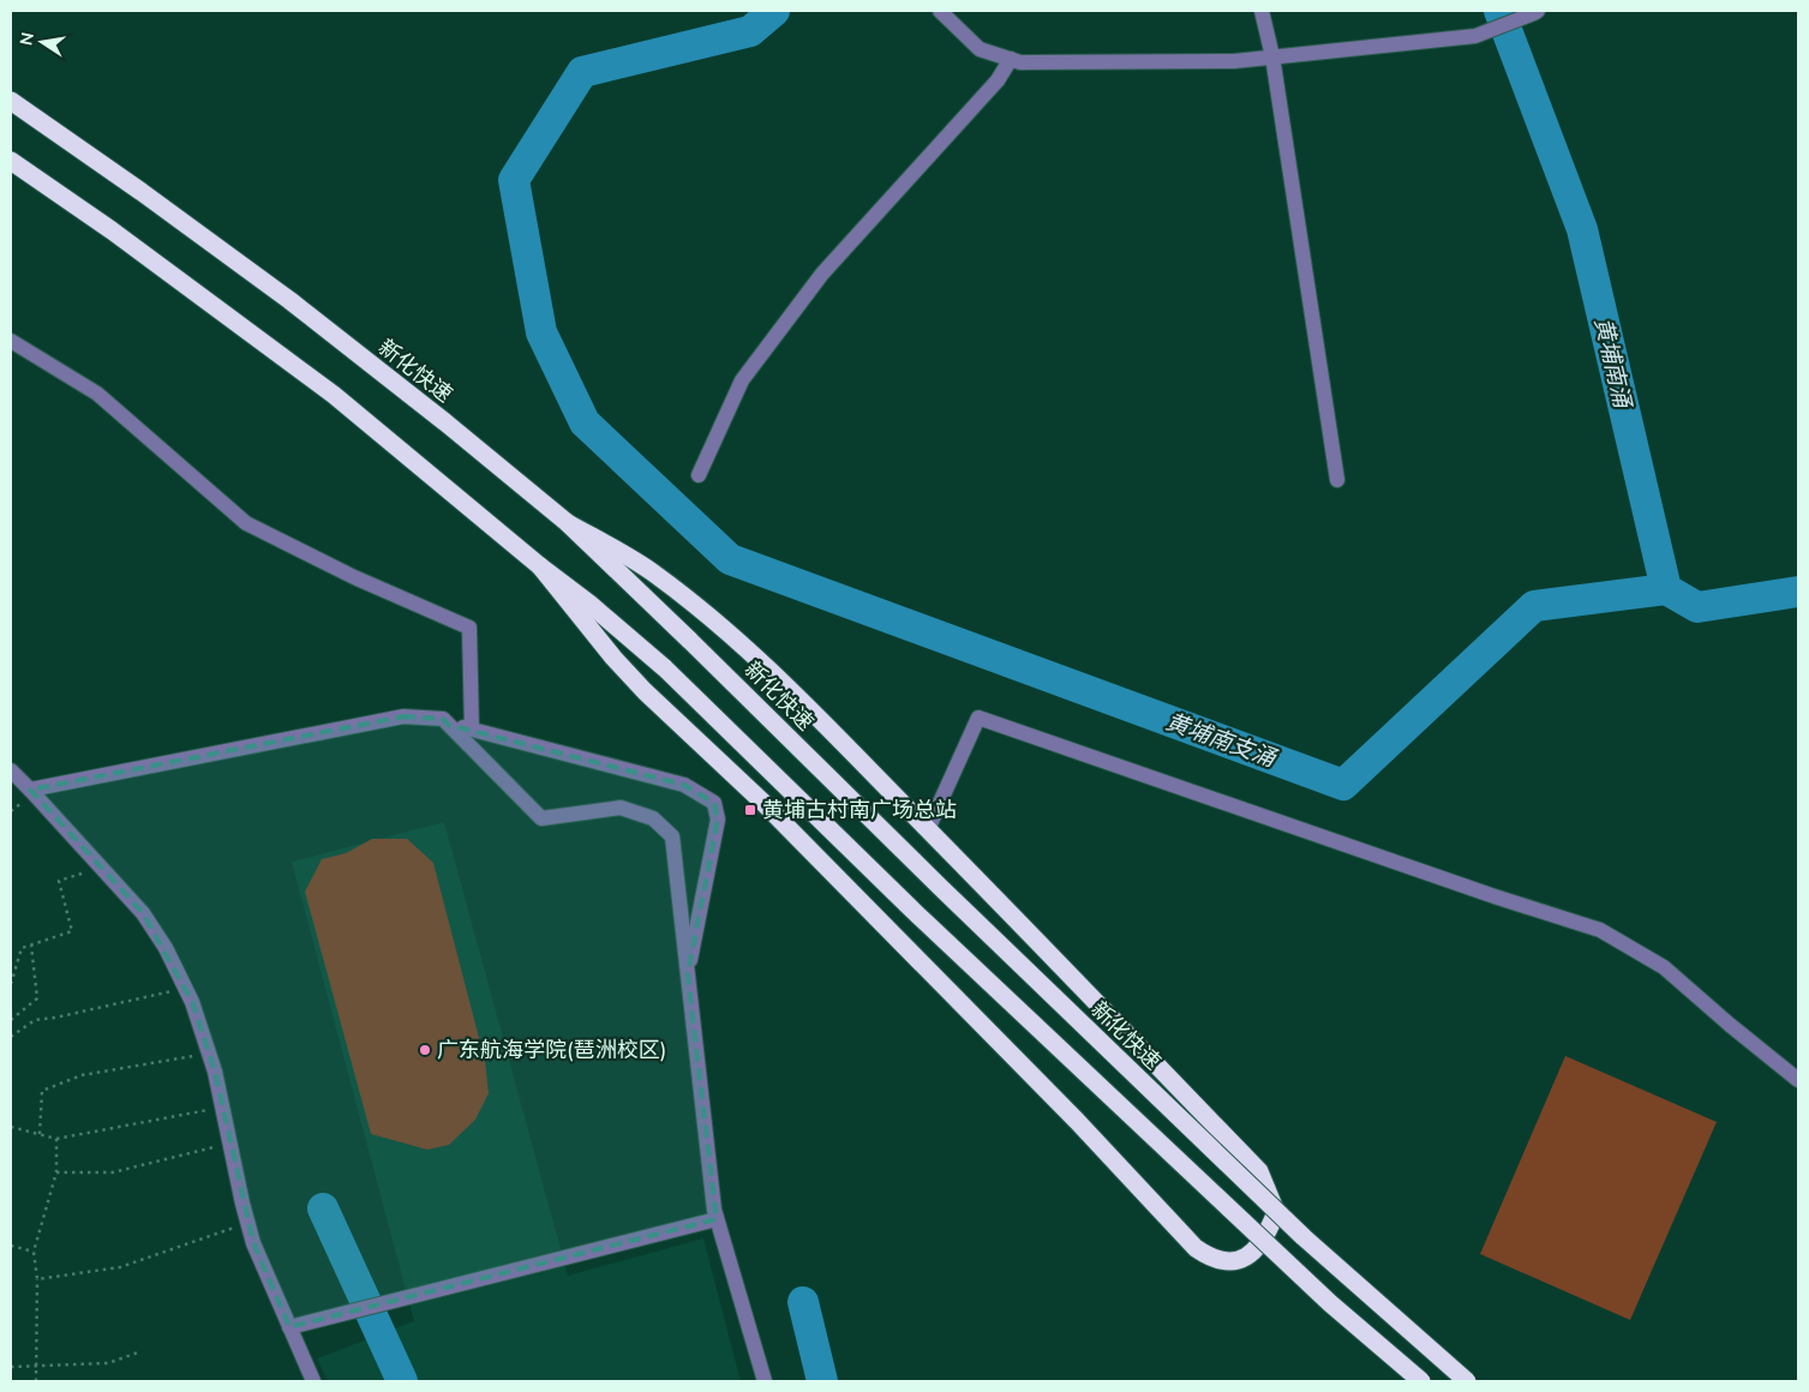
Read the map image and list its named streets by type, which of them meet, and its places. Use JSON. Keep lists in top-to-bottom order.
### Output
{
  "streets": {
    "highway": ["新化快速"]
  },
  "water": ["黄埔南涌", "黄埔南支涌"],
  "places": {
    "transit": ["黄埔古村南广场总站"],
    "other": ["广东航海学院(琶洲校区)"]
  },
  "north": "left"
}
